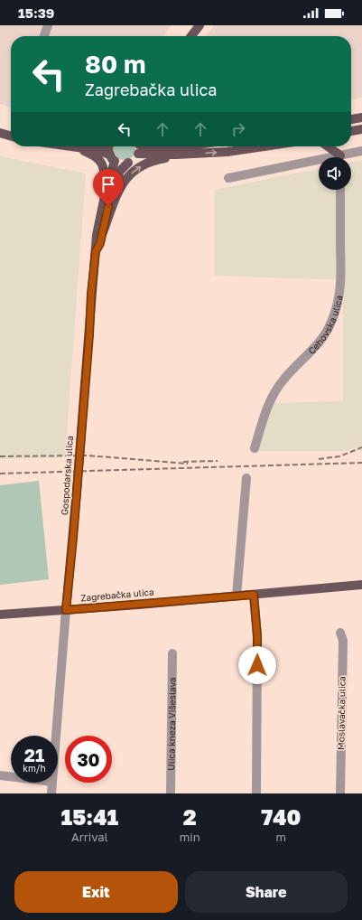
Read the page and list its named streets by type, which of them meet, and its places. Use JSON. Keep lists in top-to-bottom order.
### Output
{
  "streets": {
    "main road": ["Gospodarska ulica", "Zagrebačka ulica"],
    "street": ["Cehovska ulica", "Moslavačka ulica", "Ulica kneza Višeslava"]
  },
  "crossings": [
    ["Gospodarska ulica", "Zagrebačka ulica"]
  ],
  "page": {
    "status": "15:39",
    "turn": ["80 m", "Zagrebačka ulica"],
    "speed": "21 km/h",
    "limit": "30",
    "eta": [
      "15:41",
      "Arrival",
      "2",
      "min",
      "740",
      "m"
    ],
    "buttons": ["Exit", "Share"]
  }
}
